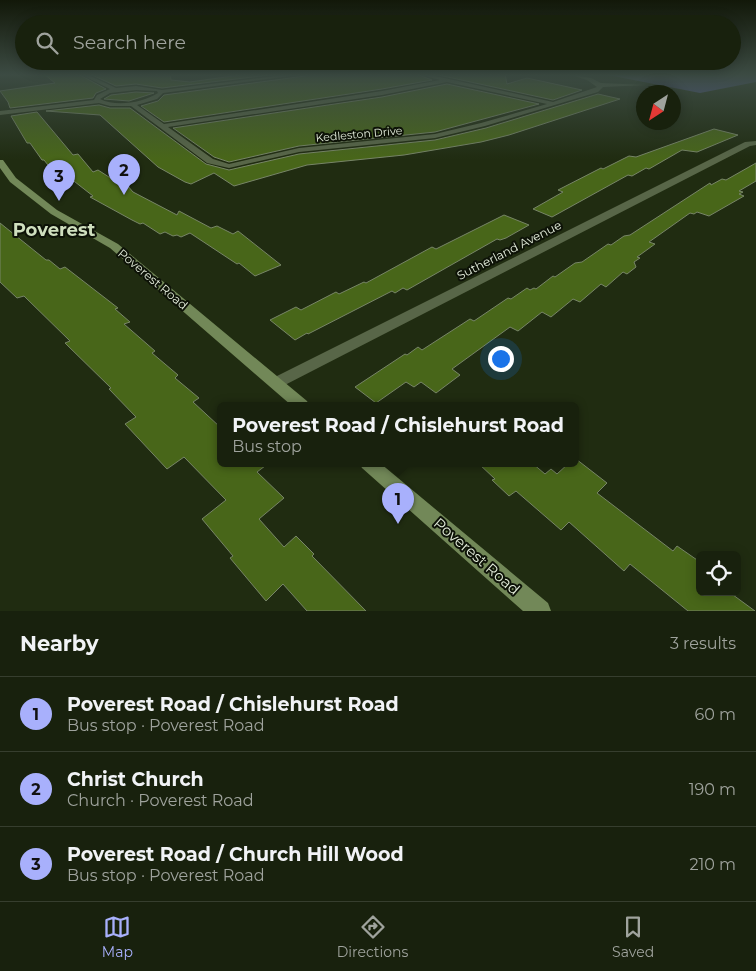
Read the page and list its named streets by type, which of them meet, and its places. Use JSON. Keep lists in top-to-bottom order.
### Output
{
  "streets": {
    "street": ["Kedleston Drive", "Sutherland Avenue", "Poverest Road"]
  },
  "crossings": [
    ["Sutherland Avenue", "Poverest Road"]
  ],
  "districts": ["Poverest"],
  "north": "bottom left",
  "page": {
    "search": "Search here",
    "pins": ["2", "3", "1"],
    "popup": ["Poverest Road / Chislehurst Road", "Bus stop"],
    "heading": ["Nearby", "3 results"],
    "list": [
      {
        "mark": "1",
        "name": "Poverest Road / Chislehurst Road",
        "note": "Bus stop · Poverest Road",
        "value": "60 m"
      },
      {
        "mark": "2",
        "name": "Christ Church",
        "note": "Church · Poverest Road",
        "value": "190 m"
      },
      {
        "mark": "3",
        "name": "Poverest Road / Church Hill Wood",
        "note": "Bus stop · Poverest Road",
        "value": "210 m"
      }
    ],
    "nav": ["Map", "Directions", "Saved"]
  }
}
